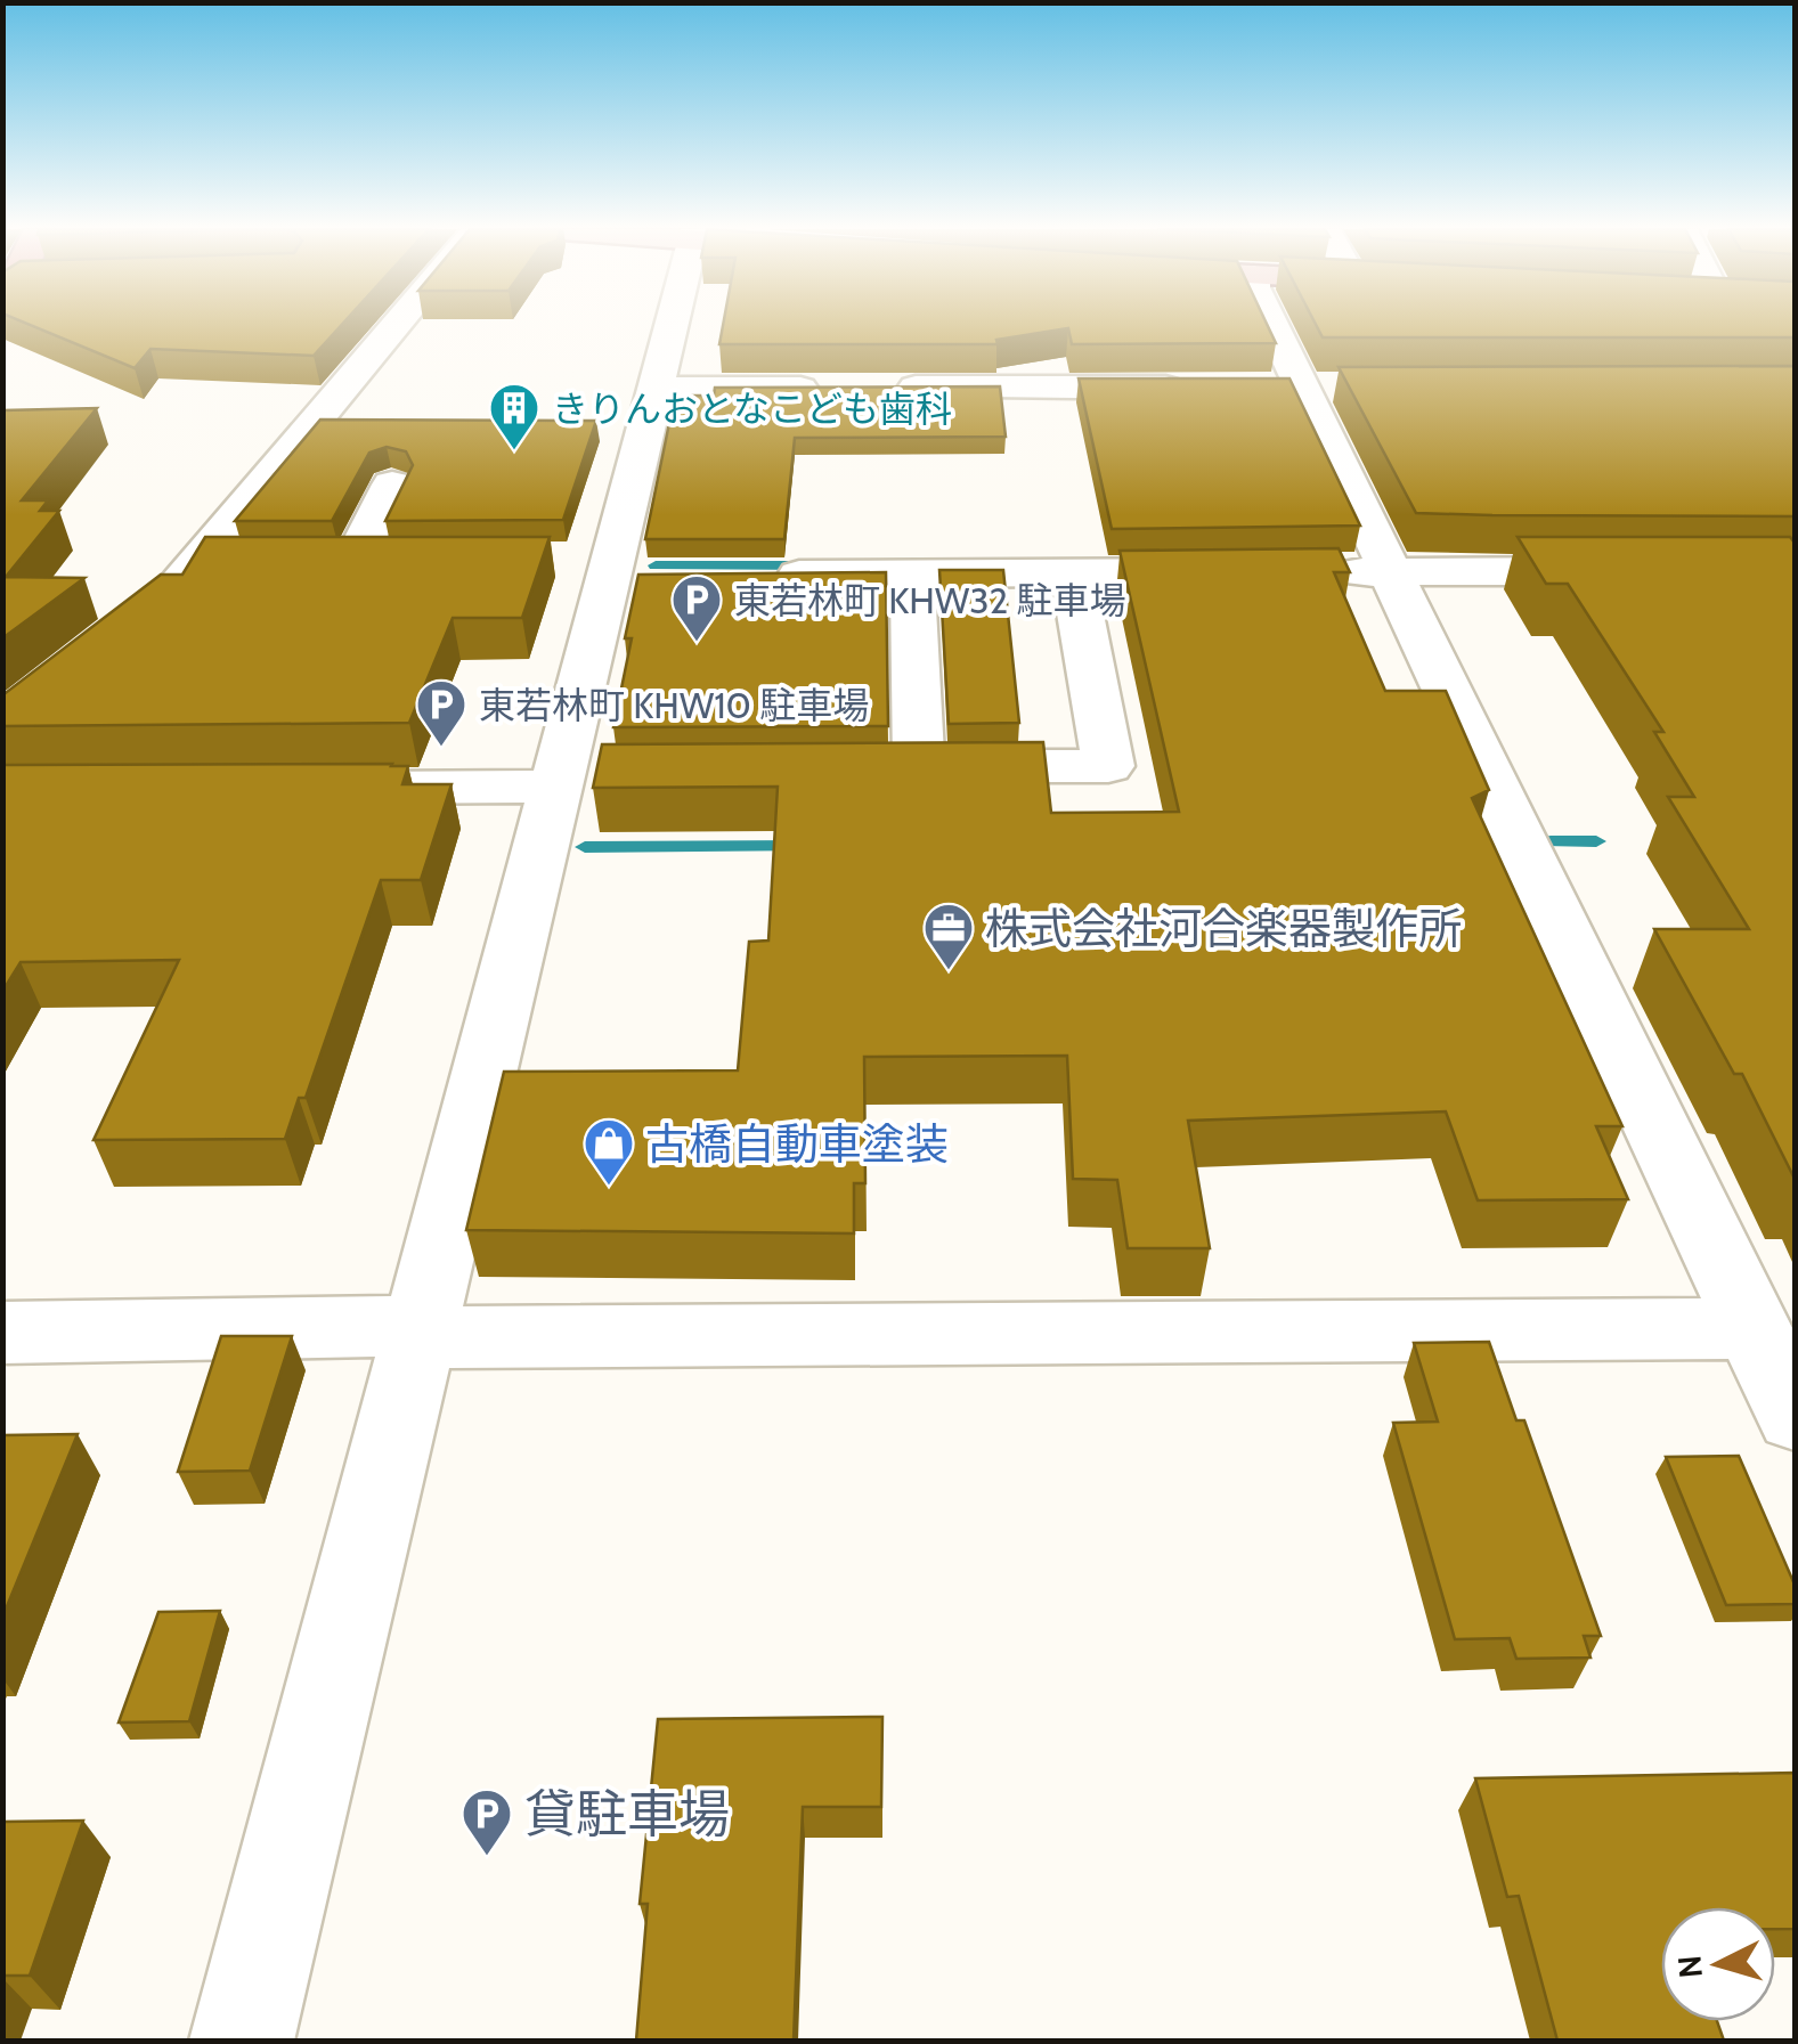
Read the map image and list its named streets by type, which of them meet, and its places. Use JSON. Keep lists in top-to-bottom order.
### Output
{
  "places": {
    "building": ["きりんおとなこども歯科"],
    "parking": ["東若林町 KHW32 駐車場", "東若林町 KHW10 駐車場", "貸駐車場"],
    "office": ["株式会社河合楽器製作所"],
    "shop": ["古橋自動車塗装"]
  },
  "north": "left"
}
